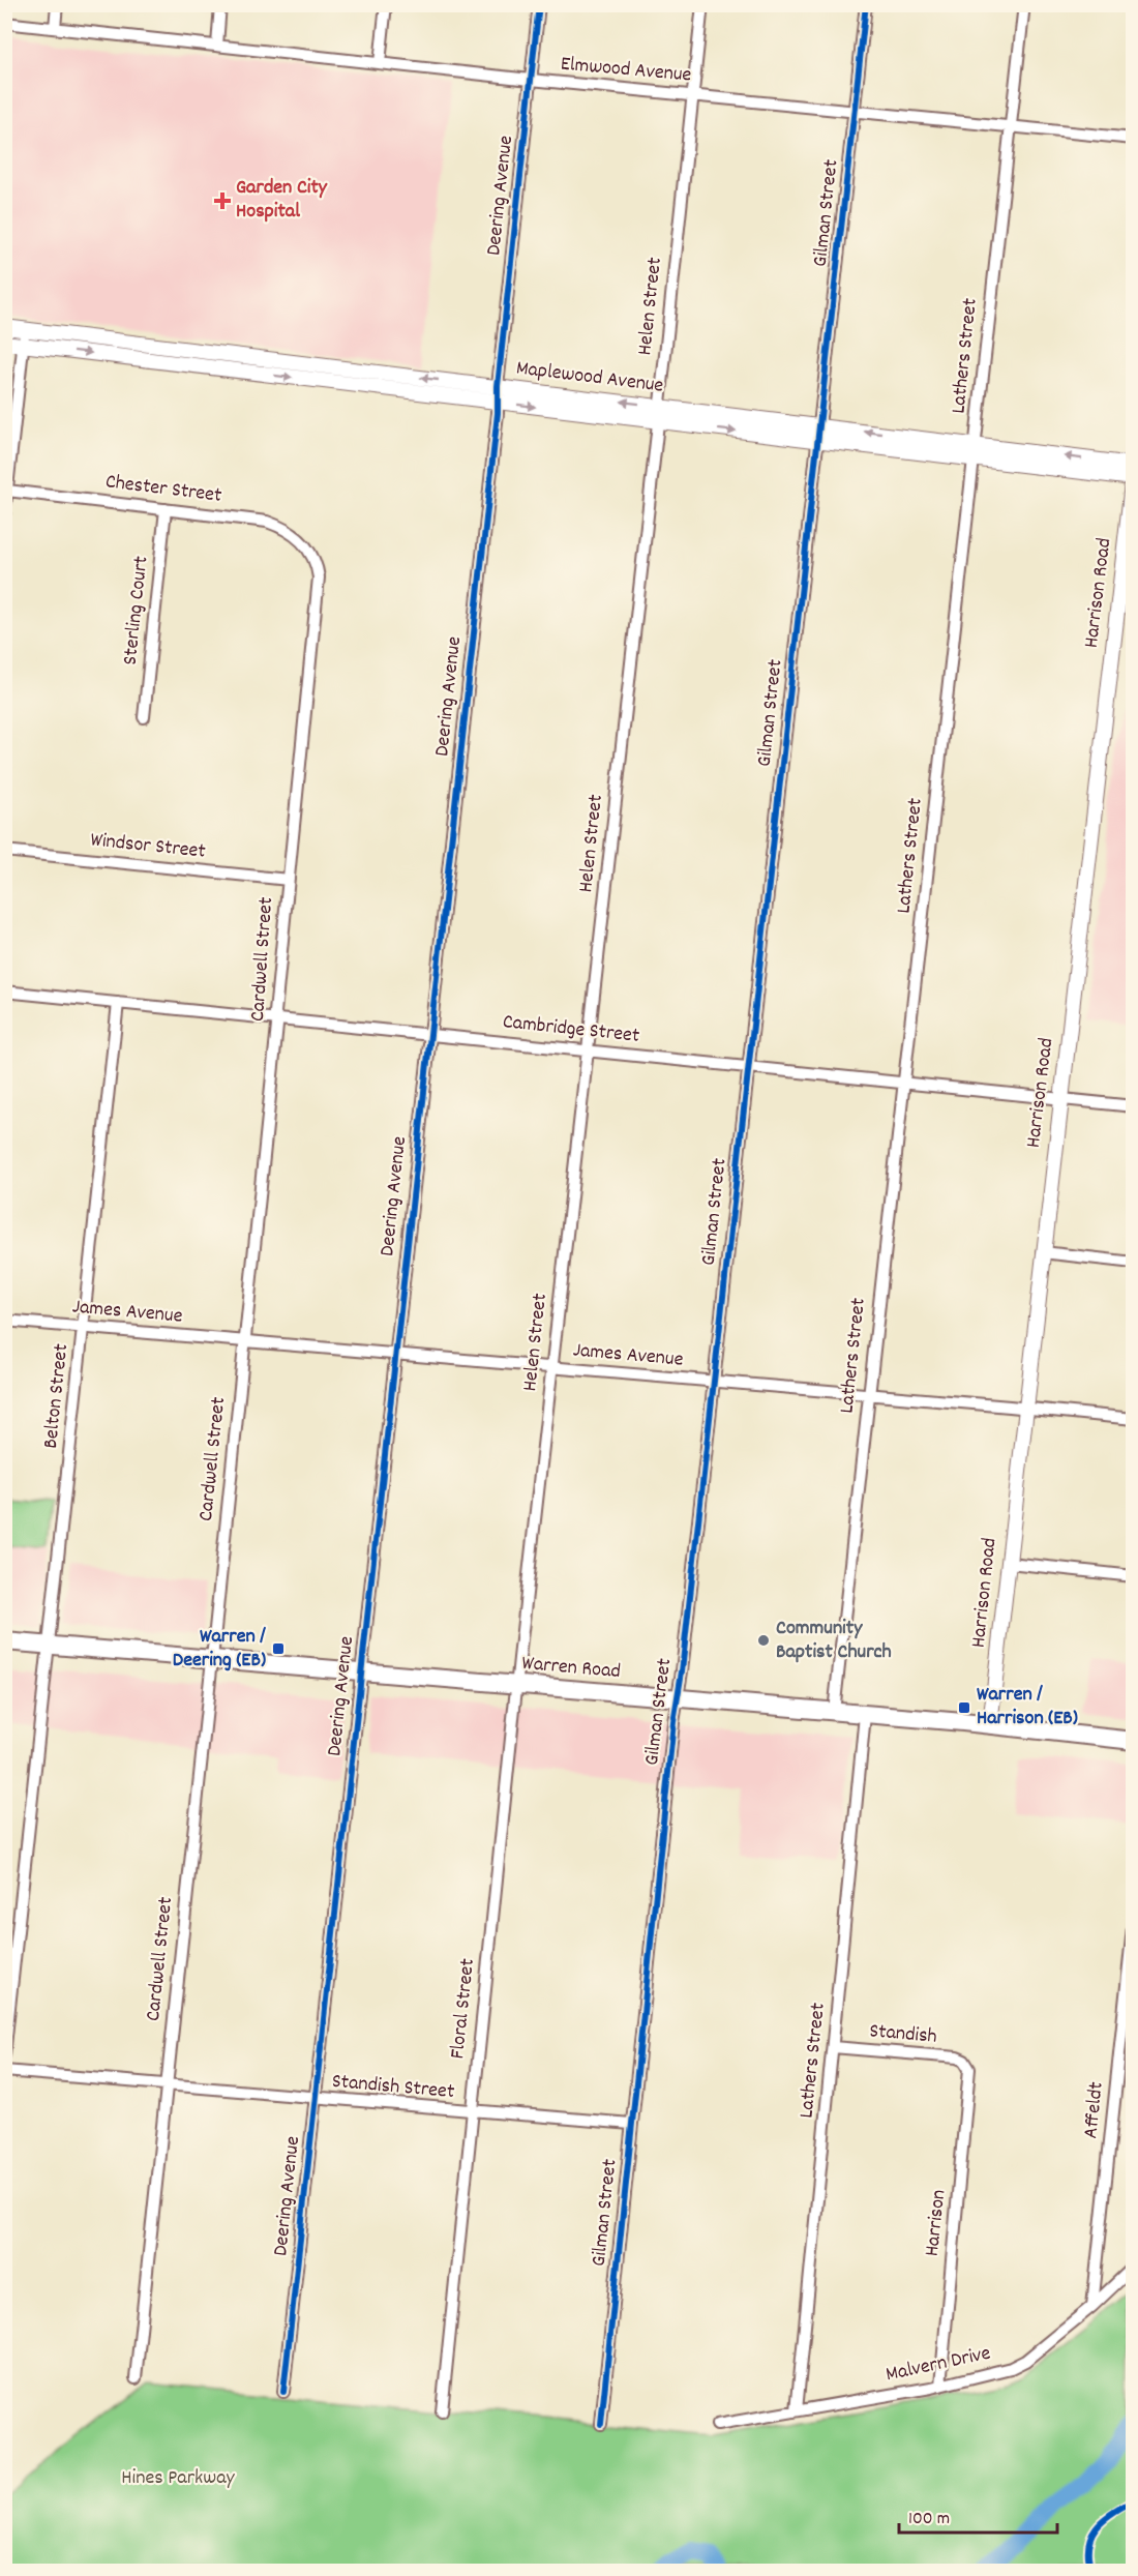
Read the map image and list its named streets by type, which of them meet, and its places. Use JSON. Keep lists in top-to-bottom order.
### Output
{
  "streets": {
    "main road": ["Warren Road"],
    "street": [
      "Elmwood Avenue",
      "Deering Avenue",
      "Gilman Street",
      "Helen Street",
      "Lathers Street",
      "Maplewood Avenue",
      "Chester Street",
      "Harrison Road",
      "Sterling Court",
      "Windsor Street",
      "Cardwell Street",
      "Cambridge Street",
      "James Avenue",
      "Belton Street",
      "Floral Street",
      "Standish",
      "Standish Street",
      "Affeldt",
      "Harrison",
      "Malvern Drive"
    ]
  },
  "crossings": [
    ["Elmwood Avenue", "Deering Avenue"],
    ["Elmwood Avenue", "Gilman Street"],
    ["Elmwood Avenue", "Helen Street"],
    ["Elmwood Avenue", "Lathers Street"],
    ["Deering Avenue", "Maplewood Avenue"],
    ["Deering Avenue", "Cambridge Street"],
    ["Deering Avenue", "James Avenue"],
    ["Deering Avenue", "Warren Road"],
    ["Deering Avenue", "Standish Street"],
    ["Gilman Street", "Maplewood Avenue"],
    ["Gilman Street", "Cambridge Street"],
    ["Gilman Street", "James Avenue"],
    ["Gilman Street", "Warren Road"],
    ["Gilman Street", "Standish Street"],
    ["Helen Street", "Maplewood Avenue"],
    ["Helen Street", "Cambridge Street"],
    ["Helen Street", "James Avenue"],
    ["Helen Street", "Warren Road"],
    ["Helen Street", "Floral Street"],
    ["Lathers Street", "Maplewood Avenue"],
    ["Lathers Street", "Cambridge Street"],
    ["Lathers Street", "James Avenue"],
    ["Lathers Street", "Warren Road"],
    ["Lathers Street", "Standish"],
    ["Lathers Street", "Malvern Drive"],
    ["Maplewood Avenue", "Harrison Road"],
    ["Chester Street", "Sterling Court"],
    ["Chester Street", "Cardwell Street"],
    ["Harrison Road", "Cambridge Street"],
    ["Harrison Road", "James Avenue"],
    ["Harrison Road", "Warren Road"],
    ["Windsor Street", "Cardwell Street"],
    ["Cardwell Street", "Cambridge Street"],
    ["Cardwell Street", "James Avenue"],
    ["Cardwell Street", "Warren Road"],
    ["Cardwell Street", "Standish Street"],
    ["Cambridge Street", "Belton Street"],
    ["James Avenue", "Belton Street"],
    ["Belton Street", "Warren Road"],
    ["Warren Road", "Floral Street"],
    ["Floral Street", "Standish Street"],
    ["Standish", "Harrison"],
    ["Affeldt", "Malvern Drive"],
    ["Harrison", "Malvern Drive"]
  ],
  "parks": ["Hines Parkway"],
  "places": {
    "health": ["Garden City Hospital"],
    "other": ["Community Baptist Church"],
    "transit": ["Warren / Deering (EB)", "Warren / Harrison (EB)"]
  },
  "scale_bar": "100 m"
}
